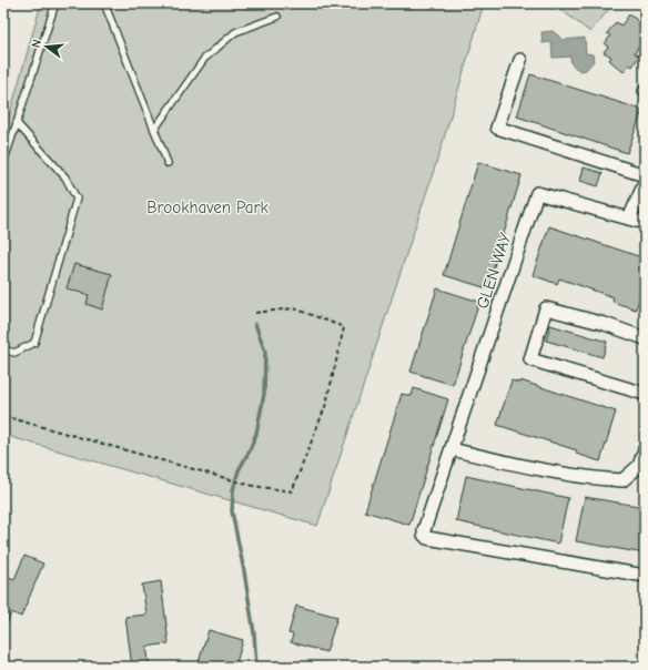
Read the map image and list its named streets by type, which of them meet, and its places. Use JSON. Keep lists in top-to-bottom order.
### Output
{
  "streets": {
    "street": ["GLEN WAY"]
  },
  "parks": ["Brookhaven Park"],
  "north": "left"
}
